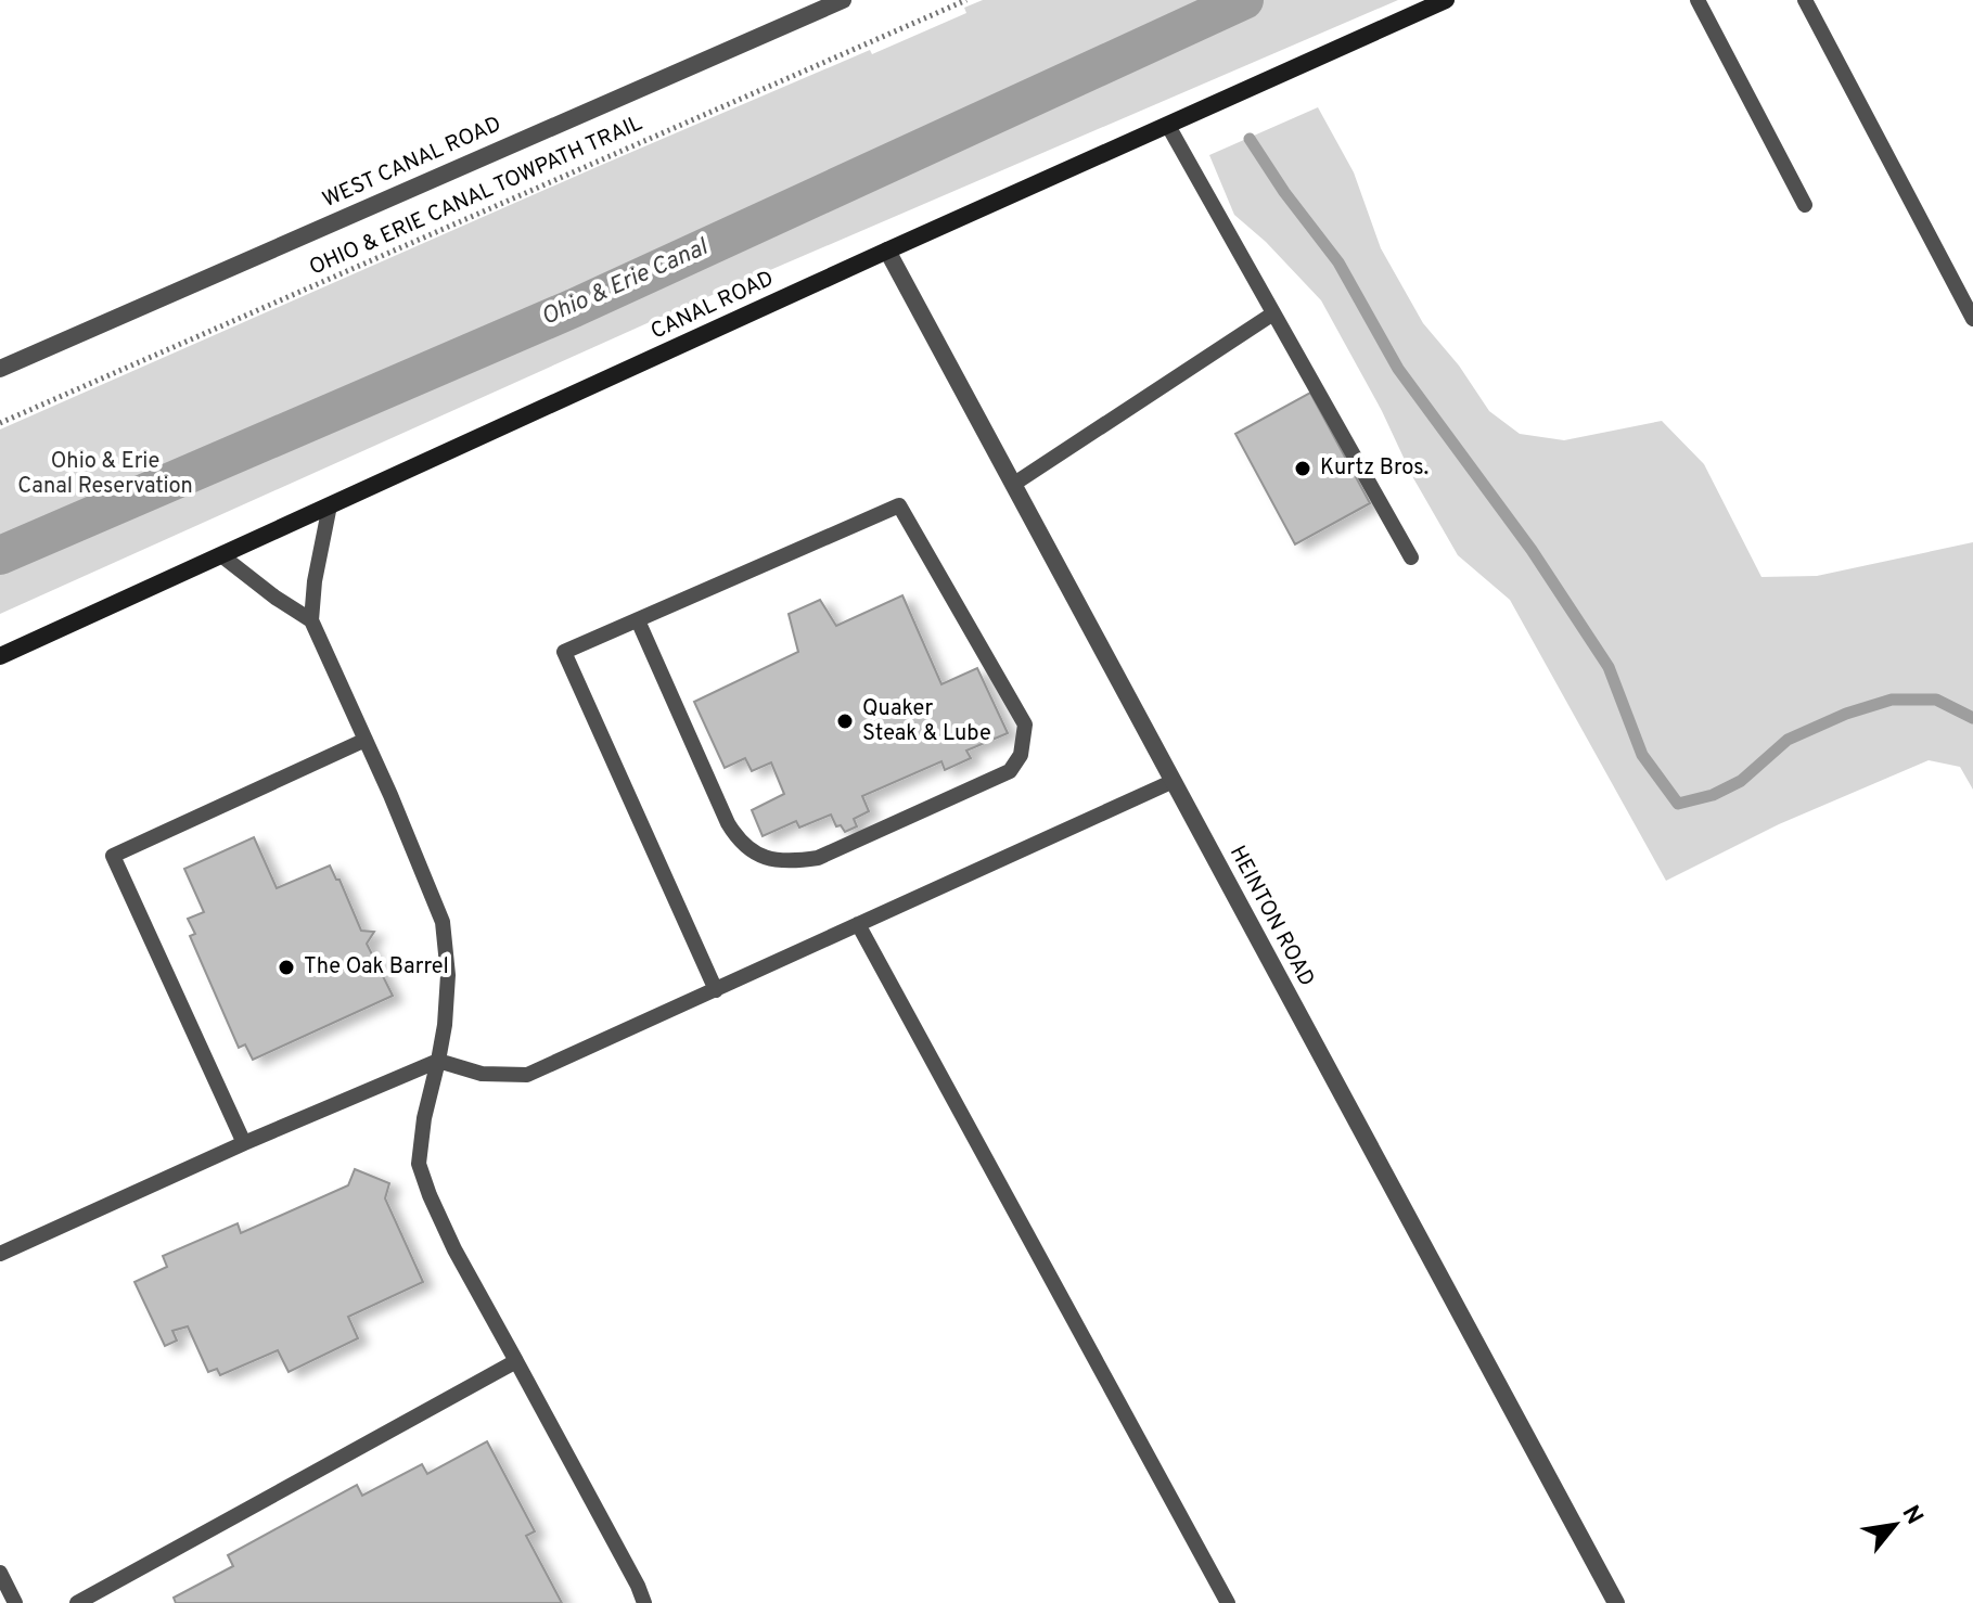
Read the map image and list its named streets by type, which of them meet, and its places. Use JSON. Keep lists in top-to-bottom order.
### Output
{
  "streets": {
    "main road": ["CANAL ROAD"],
    "street": ["WEST CANAL ROAD", "HEINTON ROAD"],
    "path": ["OHIO & ERIE CANAL TOWPATH TRAIL"]
  },
  "crossings": [
    ["CANAL ROAD", "HEINTON ROAD"]
  ],
  "water": ["Ohio & Erie Canal"],
  "parks": ["Ohio & Erie Canal Reservation"],
  "places": ["Kurtz Bros.", "Quaker Steak & Lube", "The Oak Barrel"],
  "north": "top right"
}
